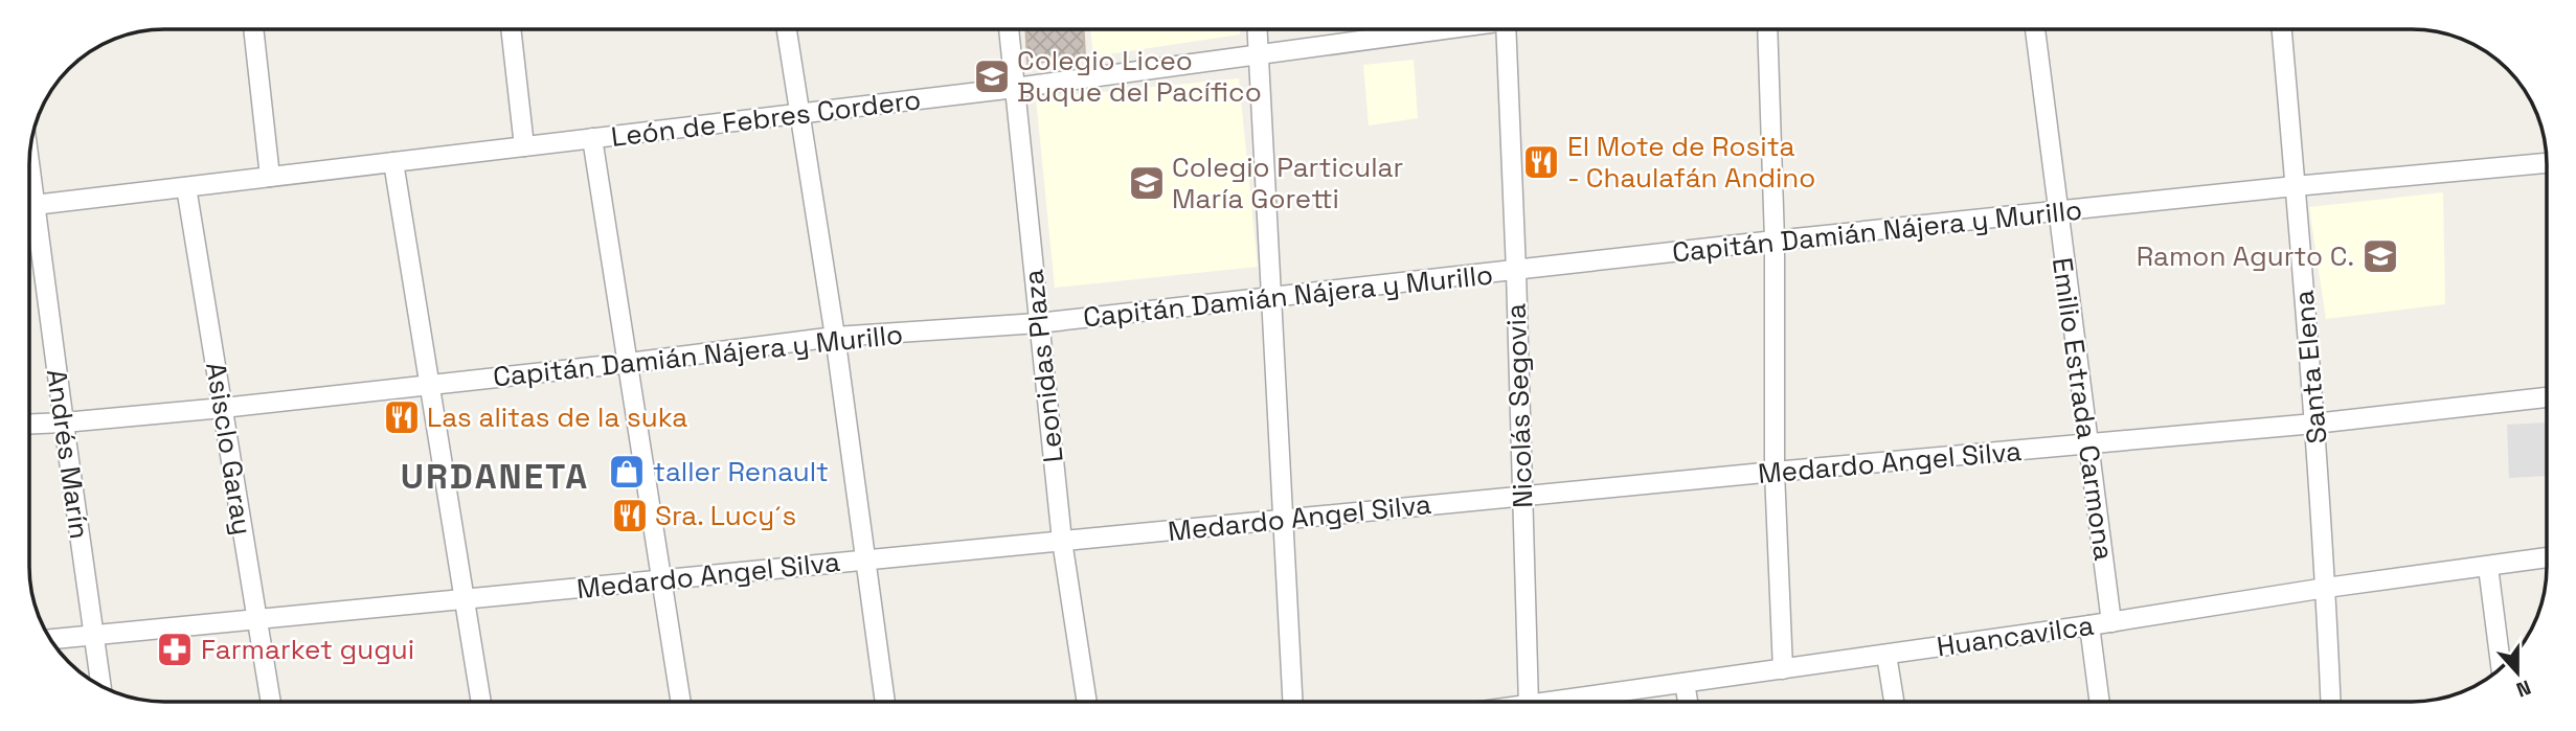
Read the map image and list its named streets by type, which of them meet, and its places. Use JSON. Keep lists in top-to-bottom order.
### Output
{
  "streets": {
    "street": [
      "León de Febres Cordero",
      "Capitán Damián Nájera y Murillo",
      "Leonidas Plaza",
      "Santa Elena",
      "Nicolás Segovia",
      "Emilio Estrada Carmona",
      "Asisclo Garay",
      "Andrés Marín",
      "Medardo Angel Silva",
      "Huancavilca"
    ]
  },
  "crossings": [
    ["León de Febres Cordero", "Leonidas Plaza"],
    ["León de Febres Cordero", "Asisclo Garay"],
    ["Capitán Damián Nájera y Murillo", "Leonidas Plaza"],
    ["Capitán Damián Nájera y Murillo", "Santa Elena"],
    ["Capitán Damián Nájera y Murillo", "Nicolás Segovia"],
    ["Capitán Damián Nájera y Murillo", "Emilio Estrada Carmona"],
    ["Capitán Damián Nájera y Murillo", "Asisclo Garay"],
    ["Capitán Damián Nájera y Murillo", "Andrés Marín"],
    ["Leonidas Plaza", "Medardo Angel Silva"],
    ["Santa Elena", "Medardo Angel Silva"],
    ["Santa Elena", "Huancavilca"],
    ["Nicolás Segovia", "Medardo Angel Silva"],
    ["Emilio Estrada Carmona", "Medardo Angel Silva"],
    ["Emilio Estrada Carmona", "Huancavilca"],
    ["Asisclo Garay", "Medardo Angel Silva"],
    ["Andrés Marín", "Medardo Angel Silva"]
  ],
  "districts": ["URDANETA"],
  "places": {
    "school or university": ["Colegio Liceo Buque del Pacífico", "Colegio Particular María Goretti", "Ramon Agurto C."],
    "restaurant": ["El Mote de Rosita - Chaulafán Andino", "Las alitas de la suka", "Sra. Lucy´s"],
    "shop": ["taller Renault"],
    "pharmacy": ["Farmarket gugui"]
  },
  "north": "bottom"
}
